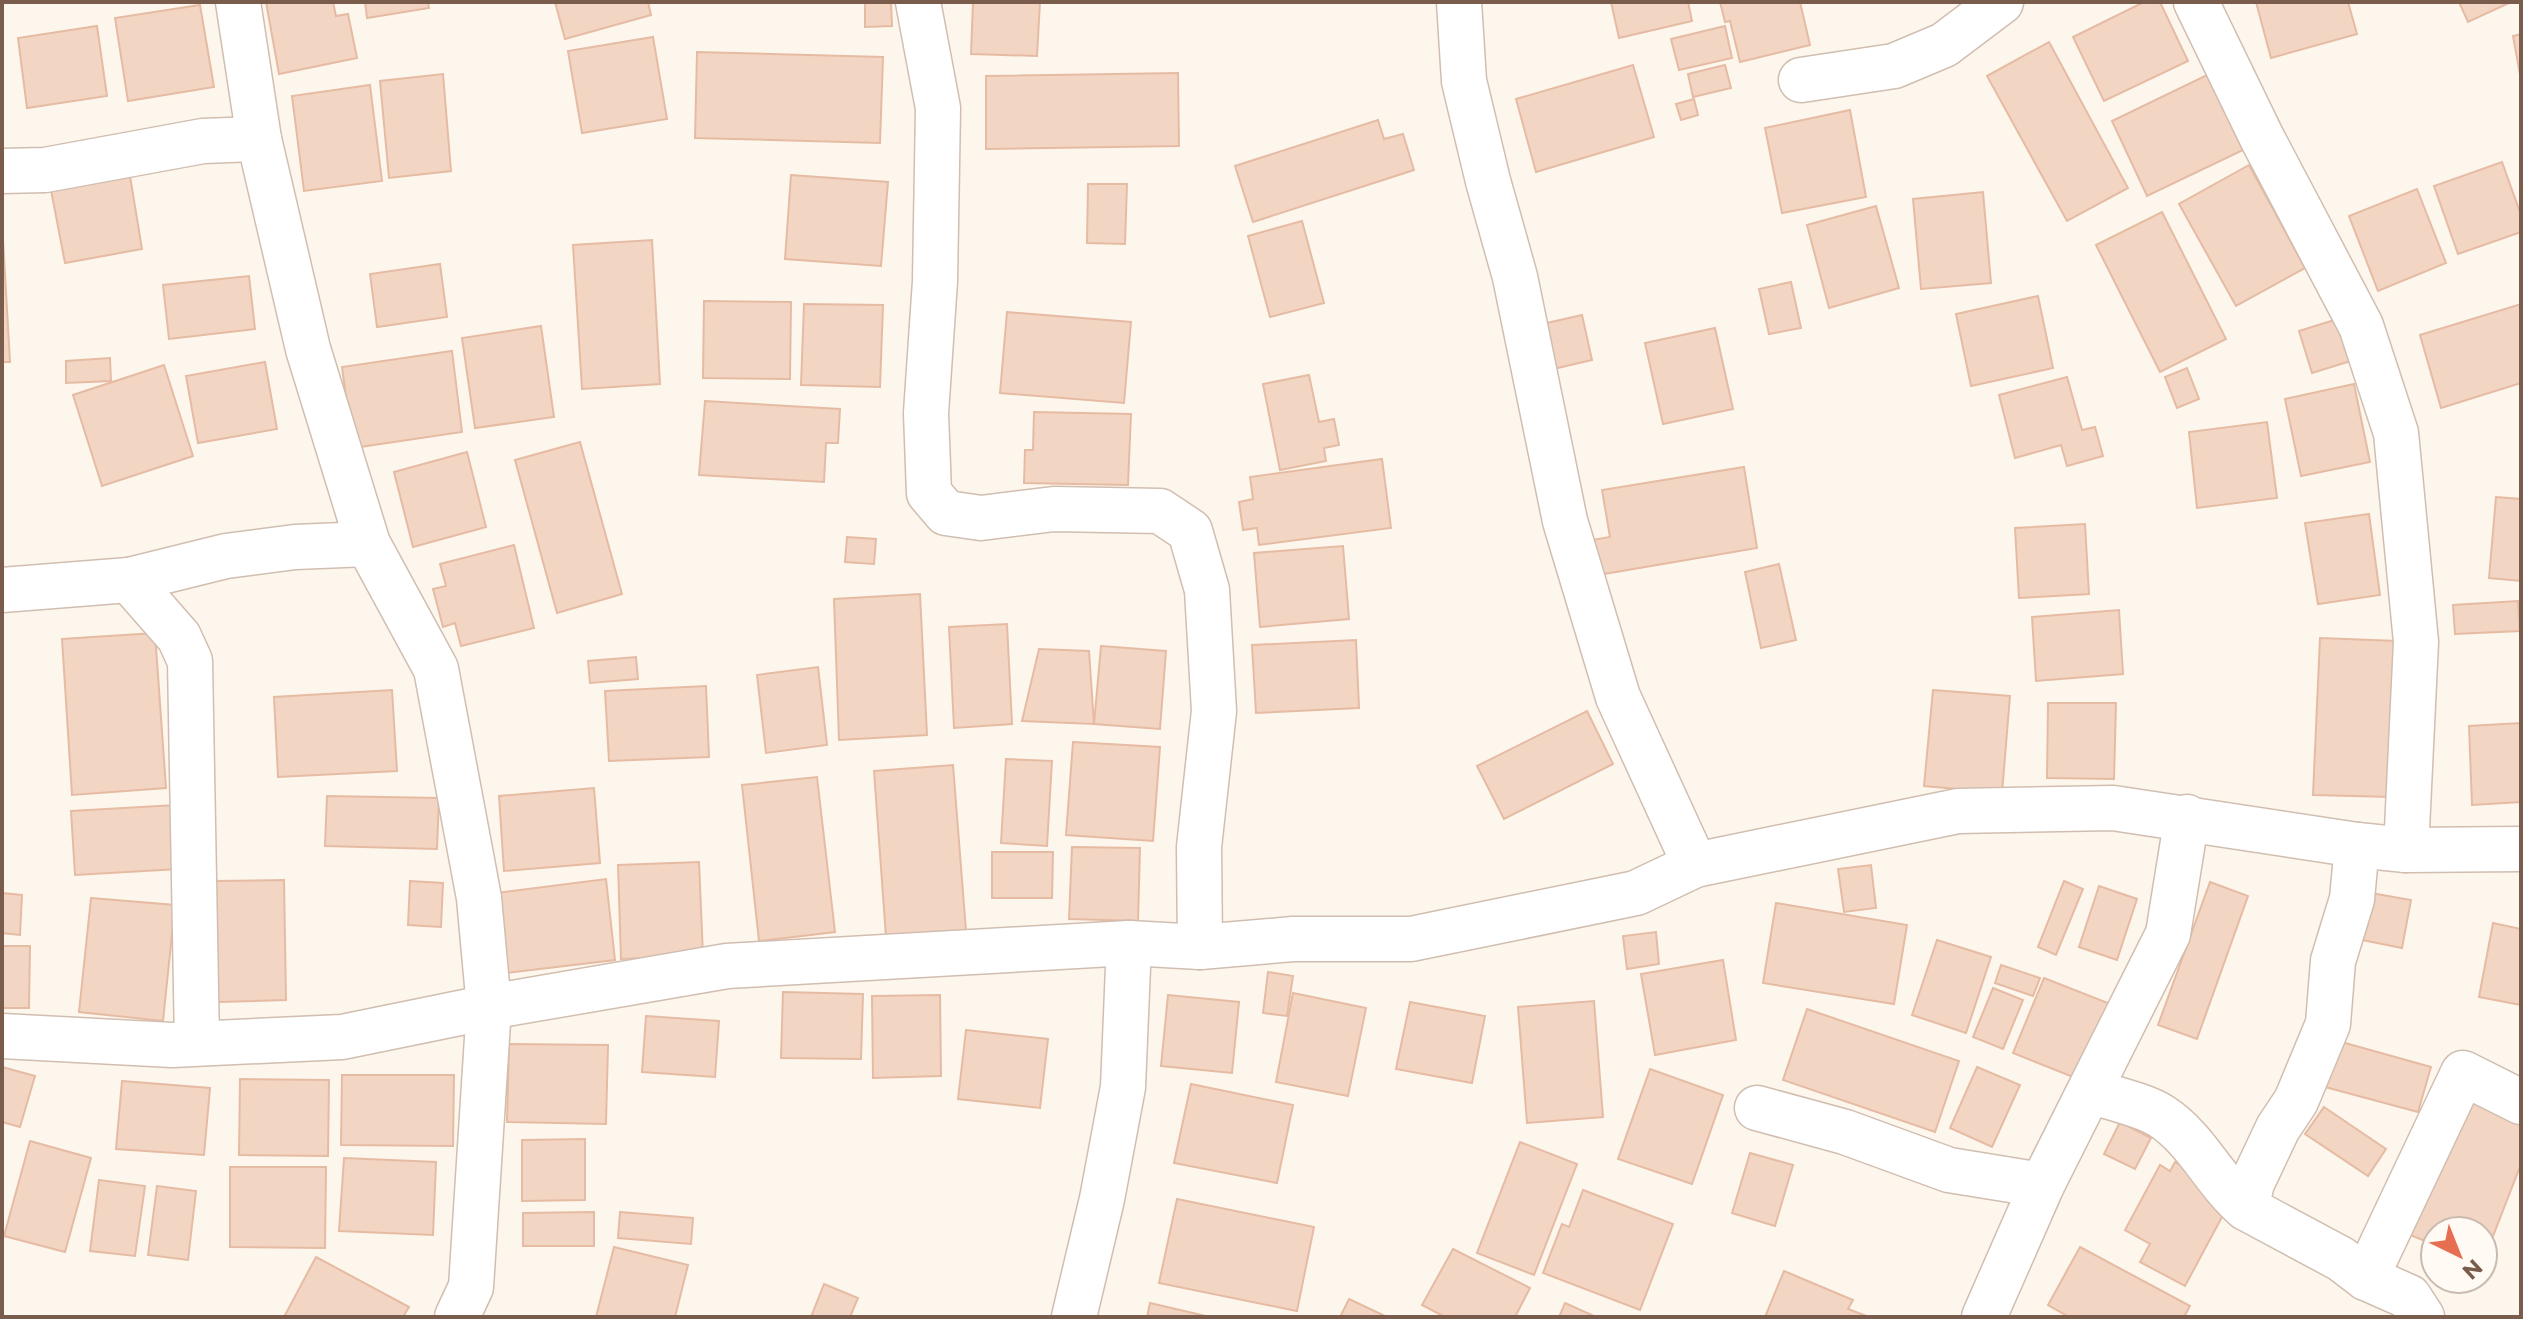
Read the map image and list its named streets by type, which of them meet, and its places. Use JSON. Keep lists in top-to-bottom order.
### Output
{
  "north": "bottom right"
}
